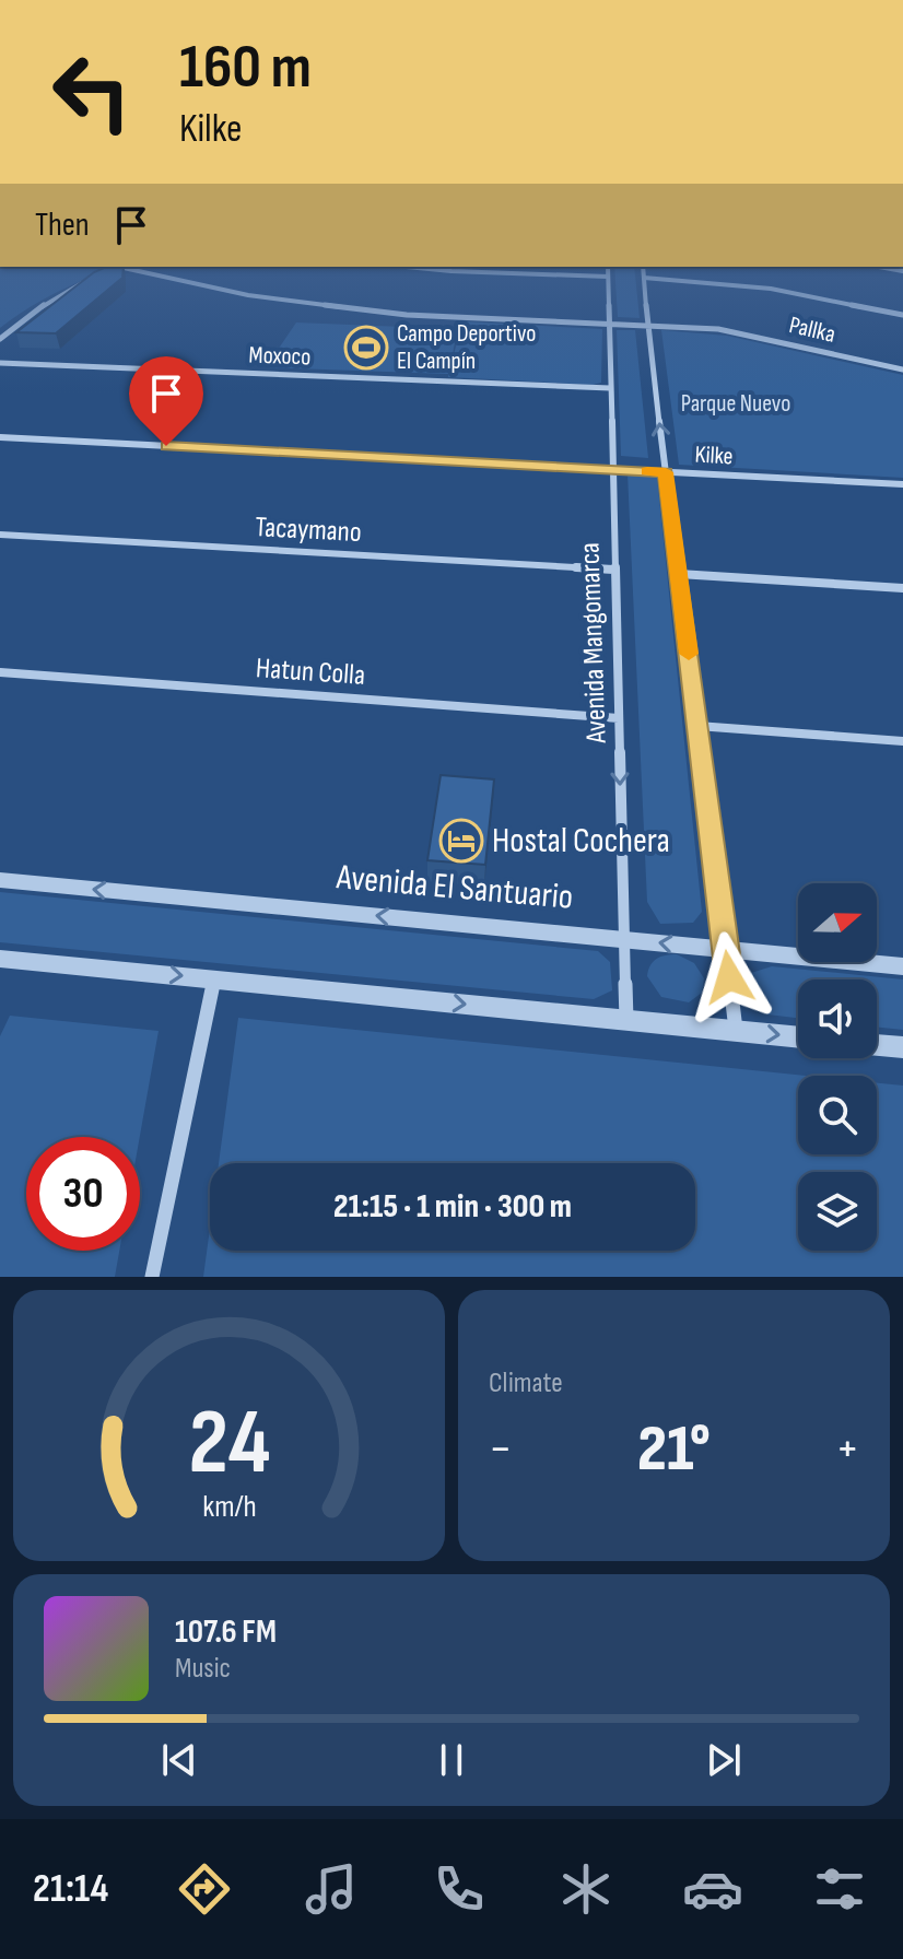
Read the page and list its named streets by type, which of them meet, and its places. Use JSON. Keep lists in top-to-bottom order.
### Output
{
  "streets": {
    "street": [
      "Pallka",
      "Moxoco",
      "Kilke",
      "Tacaymano",
      "Avenida Mangomarca",
      "Hatun Colla",
      "Avenida El Santuario"
    ]
  },
  "crossings": [
    ["Pallka", "Avenida Mangomarca"],
    ["Moxoco", "Avenida Mangomarca"],
    ["Kilke", "Avenida Mangomarca"],
    ["Tacaymano", "Avenida Mangomarca"],
    ["Avenida Mangomarca", "Hatun Colla"],
    ["Avenida Mangomarca", "Avenida El Santuario"]
  ],
  "parks": ["Parque Nuevo"],
  "places": {
    "sports": ["Campo Deportivo El Campín"],
    "hotel": ["Hostal Cochera"]
  },
  "north": "right",
  "page": {
    "turn": ["160 m", "Kilke"],
    "then": "Then",
    "limit": "30",
    "trip": "21:15 · 1 min · 300 m",
    "tile": "Climate",
    "heat": ["−", "21°", "+"],
    "song": ["107.6 FM", "Music"],
    "tabs": "21:14",
    "gauge": ["24", "km/h"]
  }
}
